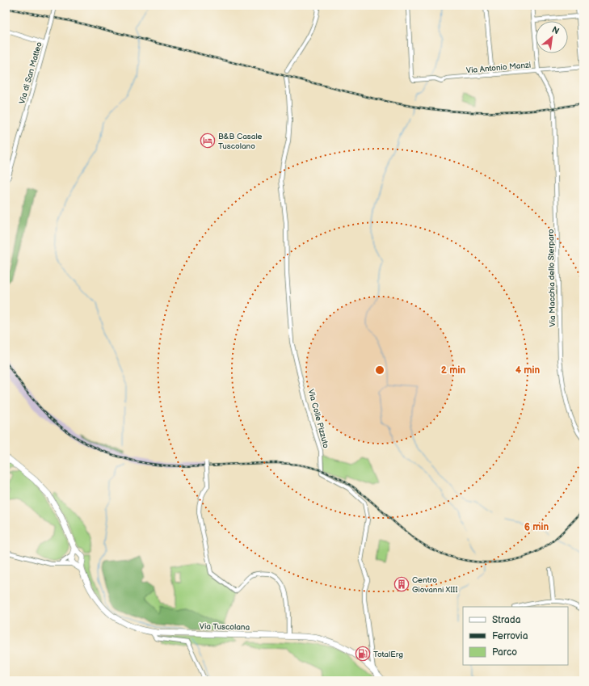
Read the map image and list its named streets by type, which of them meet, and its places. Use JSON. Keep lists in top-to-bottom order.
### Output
{
  "streets": {
    "main road": ["Via Tuscolana"],
    "street": [
      "Via Antonio Manzi",
      "Via di San Matteo",
      "Via Macchia dello Sterparo",
      "Via Colle Pizzuto"
    ]
  },
  "crossings": [
    ["Via Colle Pizzuto", "Via Tuscolana"]
  ],
  "places": {
    "hotel": ["B&B Casale Tuscolano"],
    "building": ["Centro Giovanni XIII"],
    "fuel station": ["TotalErg"]
  },
  "legend": ["Strada", "Ferrovia", "Parco"],
  "north": "top right",
  "rings": ["2 min", "4 min", "6 min"]
}
